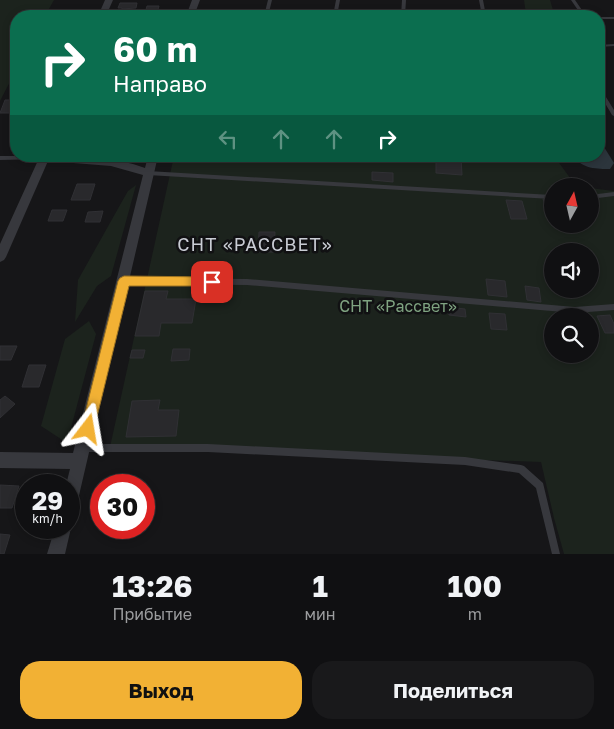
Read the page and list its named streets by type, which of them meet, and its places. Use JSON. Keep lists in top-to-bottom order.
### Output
{
  "districts": ["СНТ «РАССВЕТ»"],
  "parks": ["СНТ «Рассвет»"],
  "north": "top",
  "page": {
    "turn": ["60 m", "Направо"],
    "speed": "29 km/h",
    "limit": "30",
    "eta": [
      "13:26",
      "Прибытие",
      "1",
      "мин",
      "100",
      "m"
    ],
    "buttons": ["Выход", "Поделиться"]
  }
}
